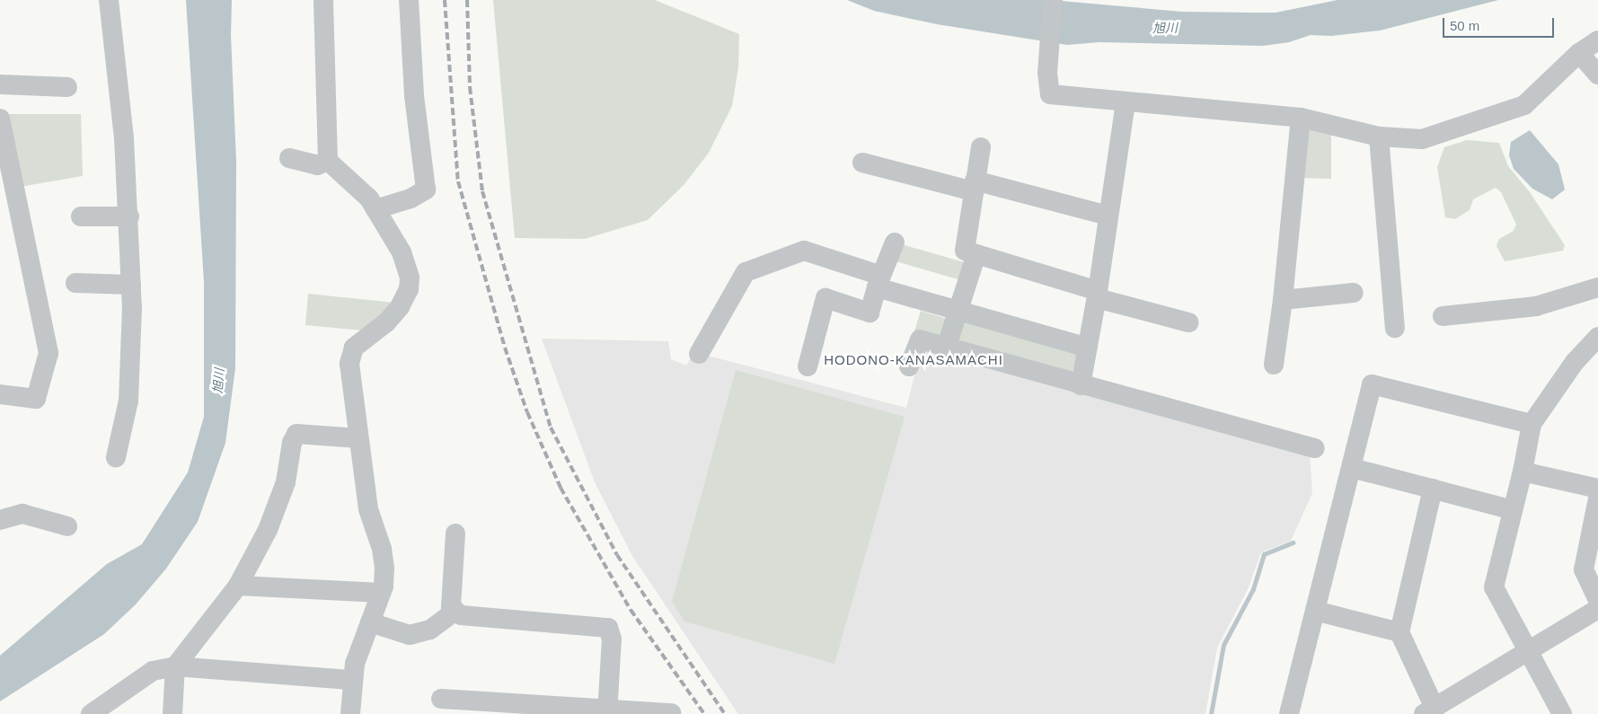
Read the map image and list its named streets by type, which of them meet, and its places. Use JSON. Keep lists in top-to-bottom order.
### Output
{
  "districts": ["HODONO-KANASAMACHI"],
  "water": ["旭川"],
  "scale_bar": "50 m"
}
